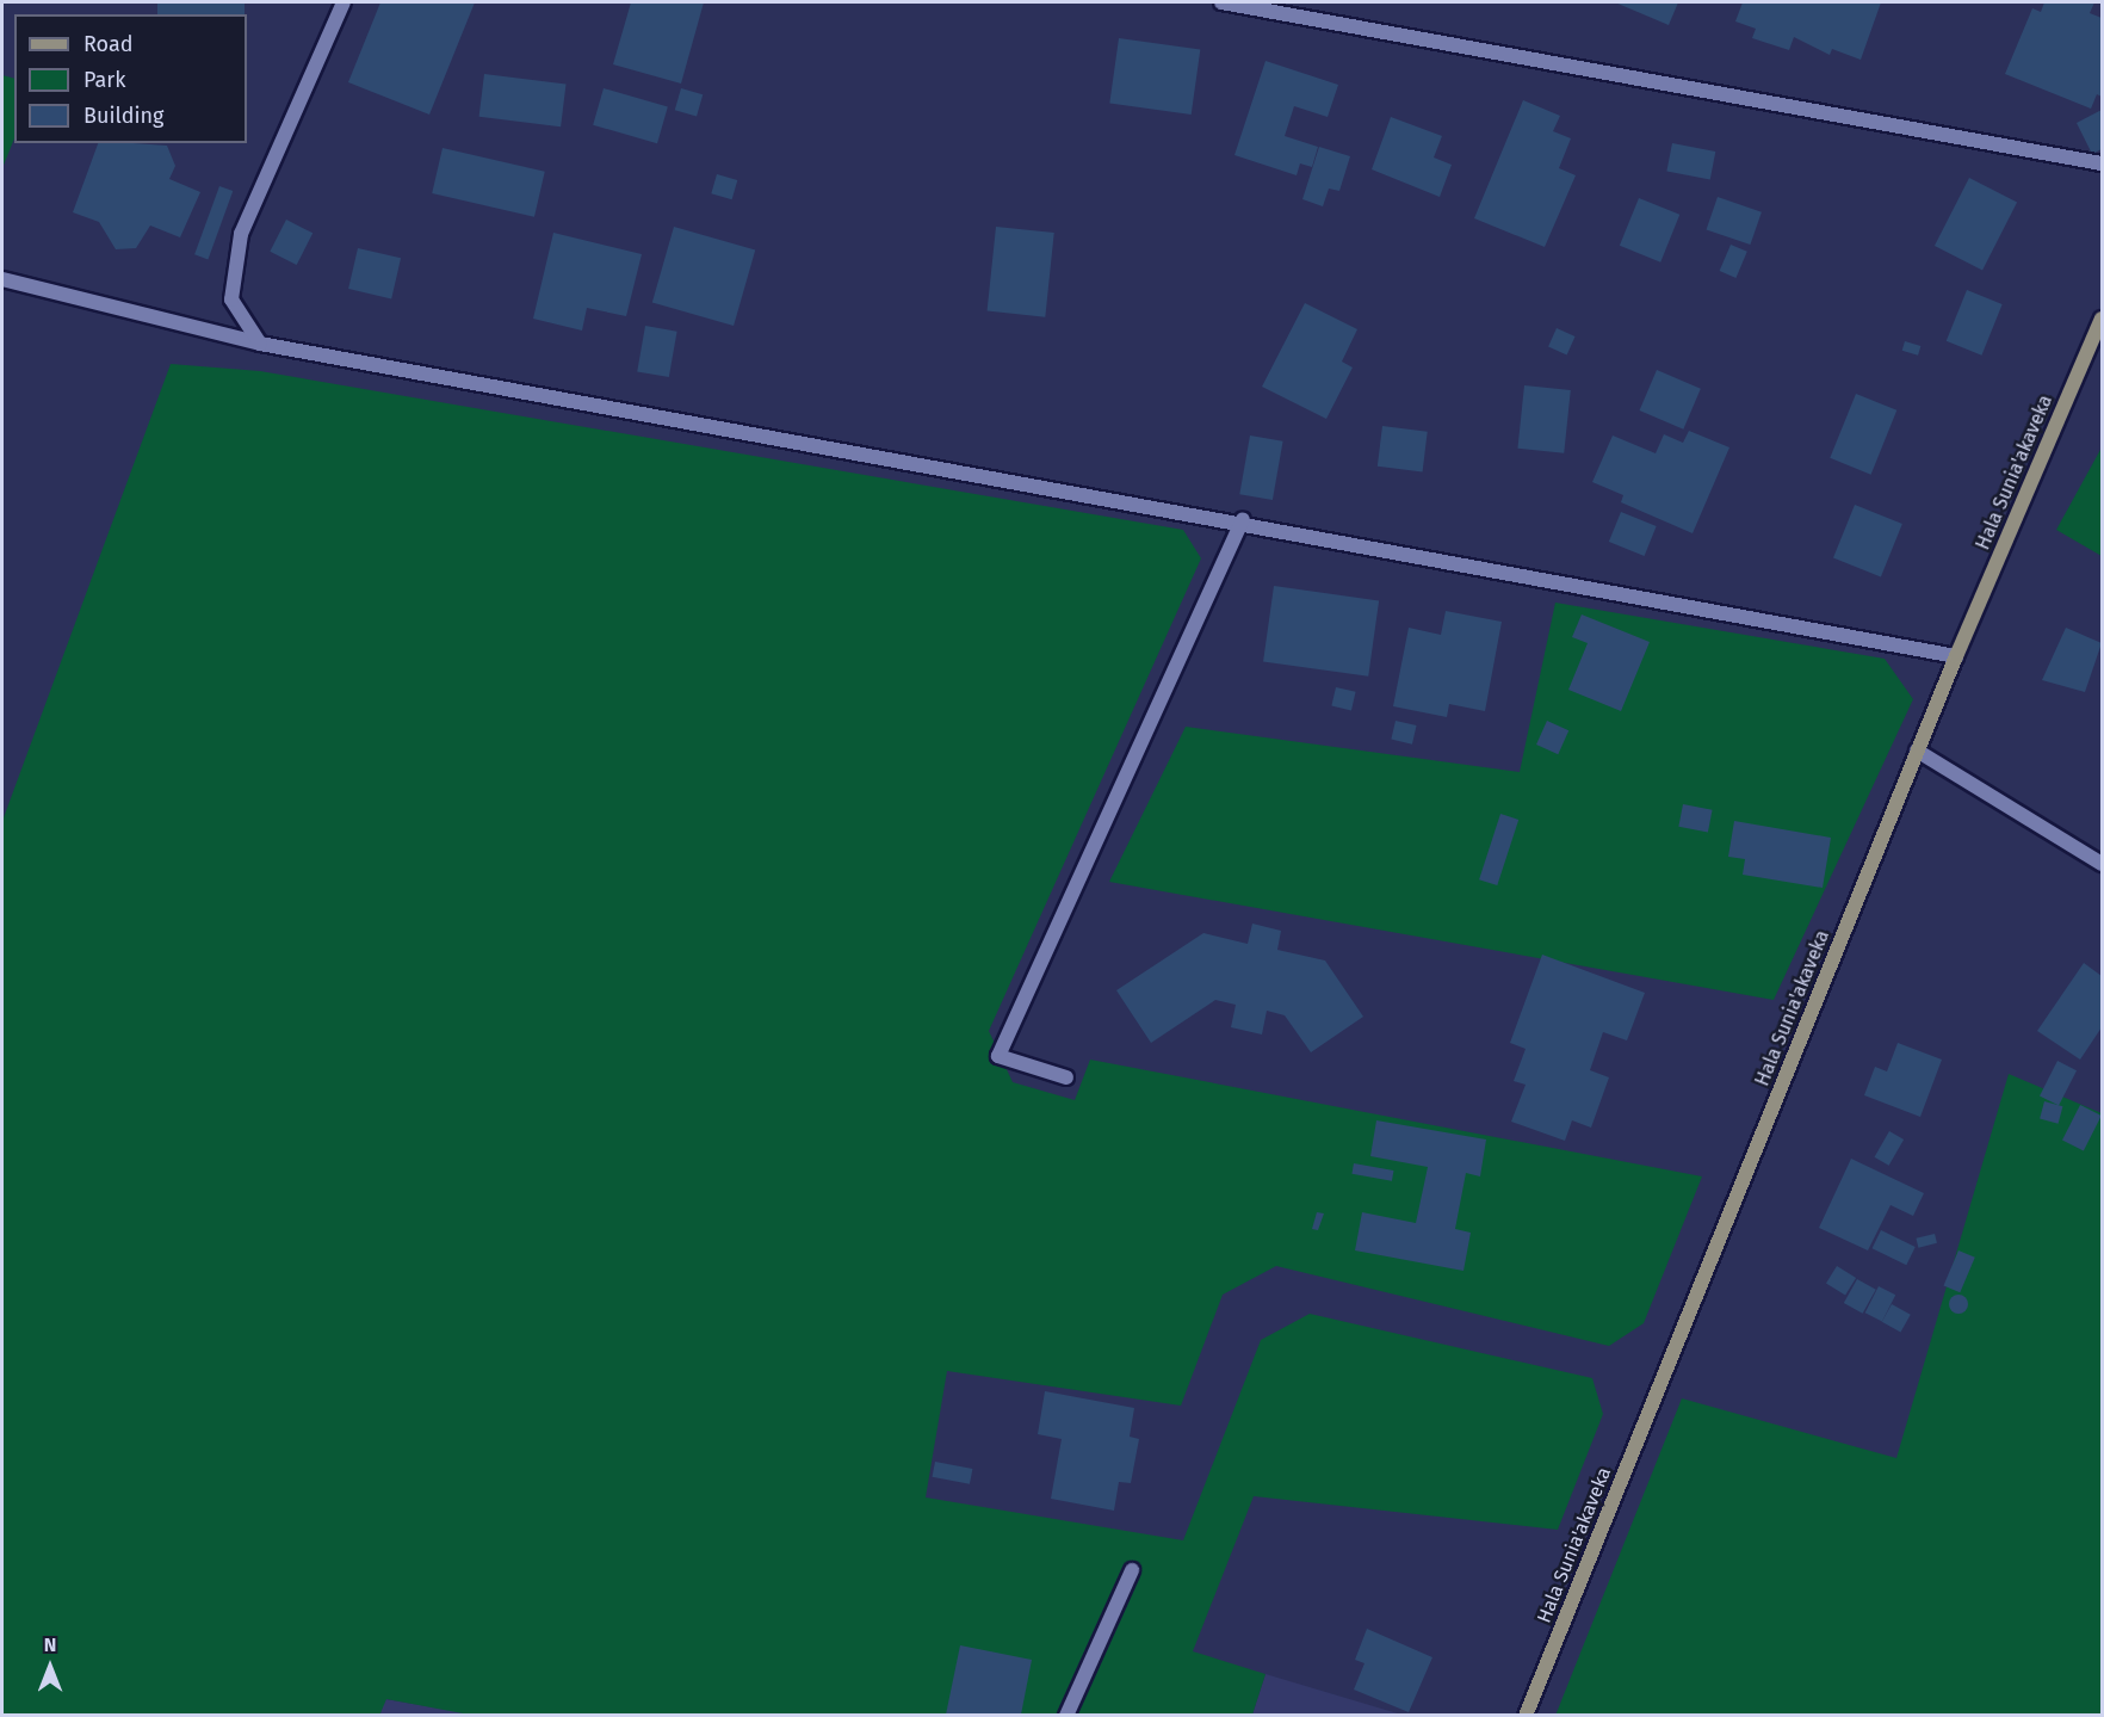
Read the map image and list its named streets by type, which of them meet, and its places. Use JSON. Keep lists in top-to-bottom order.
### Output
{
  "streets": {
    "street": ["Hala Sunia'akaveka"]
  },
  "legend": ["Road", "Park", "Building"],
  "north": "top"
}
